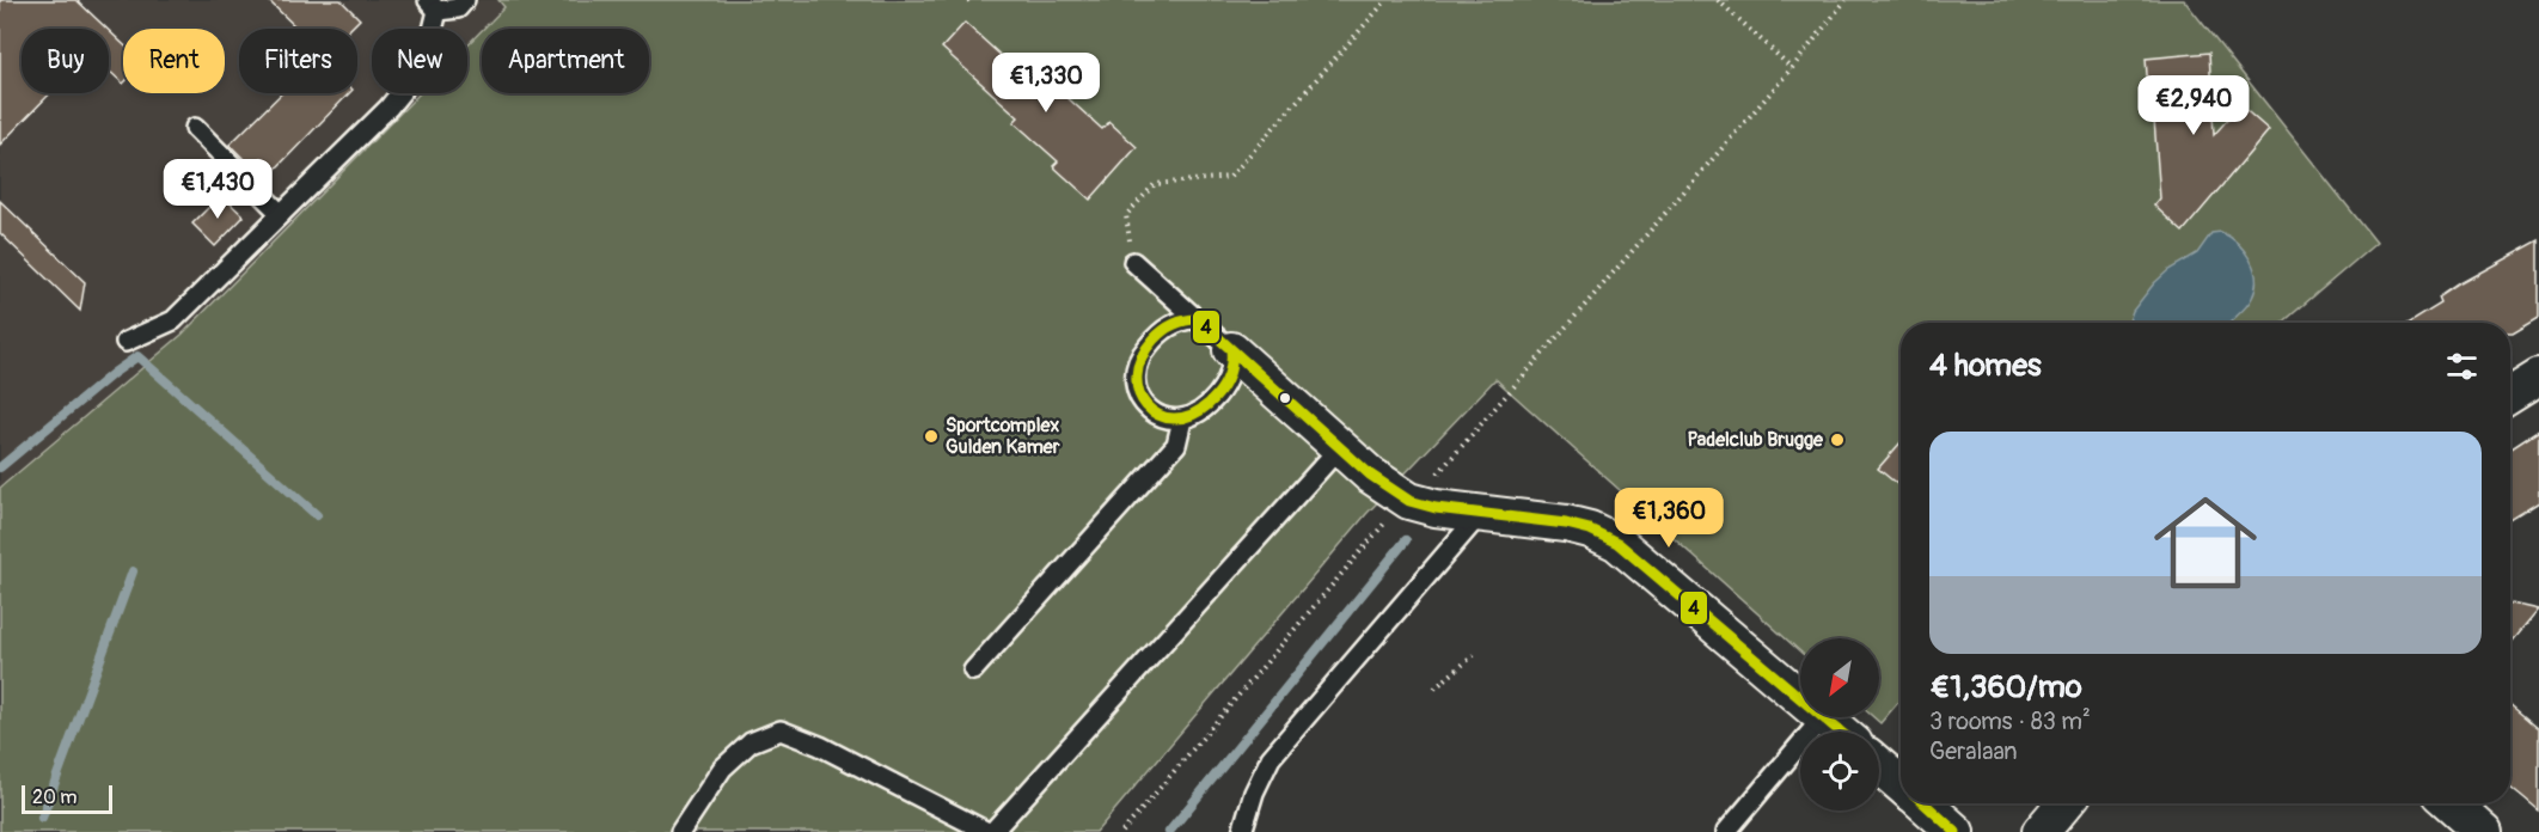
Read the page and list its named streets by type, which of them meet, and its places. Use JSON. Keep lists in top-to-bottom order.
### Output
{
  "places": ["Sportcomplex Gulden Kamer", "Padelclub Brugge"],
  "lines": ["transit line 4"],
  "scale_bar": "20 m",
  "north": "bottom left",
  "page": {
    "chip": [
      "Buy",
      "Rent",
      "Filters",
      "New",
      "Apartment"
    ],
    "price": [
      "€1,330",
      "€2,940",
      "€1,430",
      "€1,360"
    ],
    "heading": "4 homes",
    "list": [
      {
        "name": "€1,360/mo",
        "note": "3 rooms · 83 m² · Geralaan"
      }
    ],
    "scale": "20 m"
  }
}
